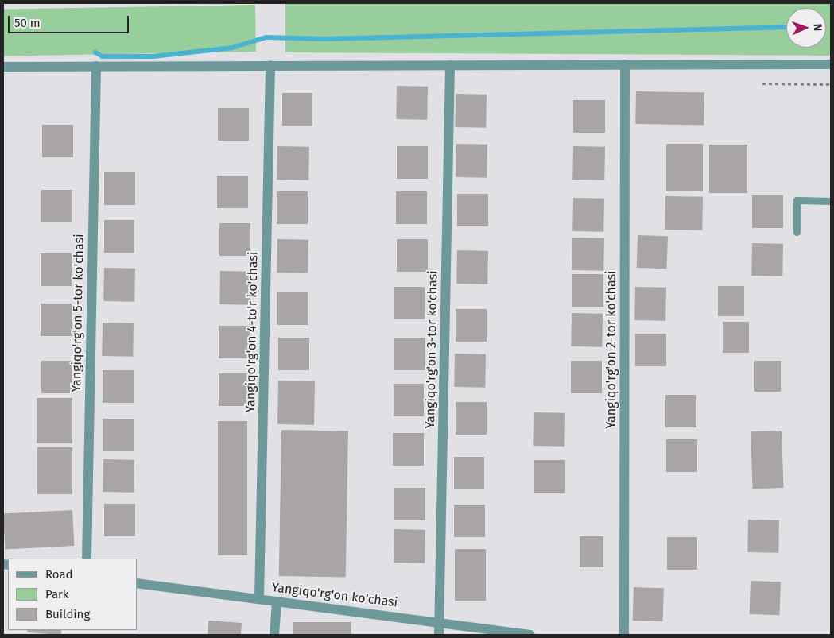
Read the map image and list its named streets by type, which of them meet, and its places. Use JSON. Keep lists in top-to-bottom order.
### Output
{
  "streets": {
    "street": [
      "Yangiqo'rg'on 5-tor ko'chasi",
      "Yangiqo'rg'on 4-to'r ko'chasi",
      "Yangiqo'rg'on 3-tor ko'chasi",
      "Yangiqo'rg'on 2-tor ko'chasi",
      "Yangiqo'rg'on ko'chasi"
    ]
  },
  "crossings": [
    ["Yangiqo'rg'on 4-to'r ko'chasi", "Yangiqo'rg'on ko'chasi"],
    ["Yangiqo'rg'on 3-tor ko'chasi", "Yangiqo'rg'on ko'chasi"]
  ],
  "legend": ["Road", "Park", "Building"],
  "scale_bar": "50 m",
  "north": "right"
}
